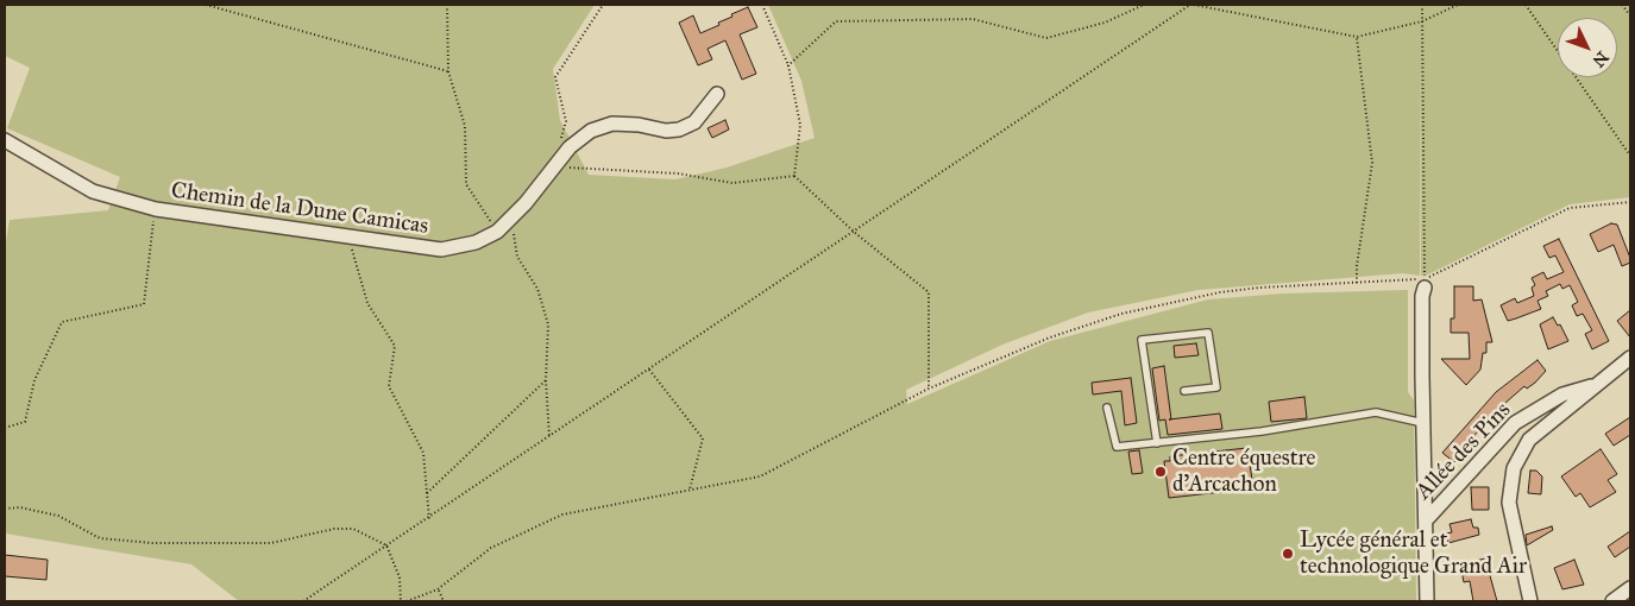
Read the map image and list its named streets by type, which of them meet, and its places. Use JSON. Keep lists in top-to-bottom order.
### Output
{
  "streets": {
    "street": ["Chemin de la Dune Camicas", "Allée des Pins"]
  },
  "places": ["Centre équestre d’Arcachon", "Lycée général et technologique Grand Air"],
  "north": "bottom right"
}
